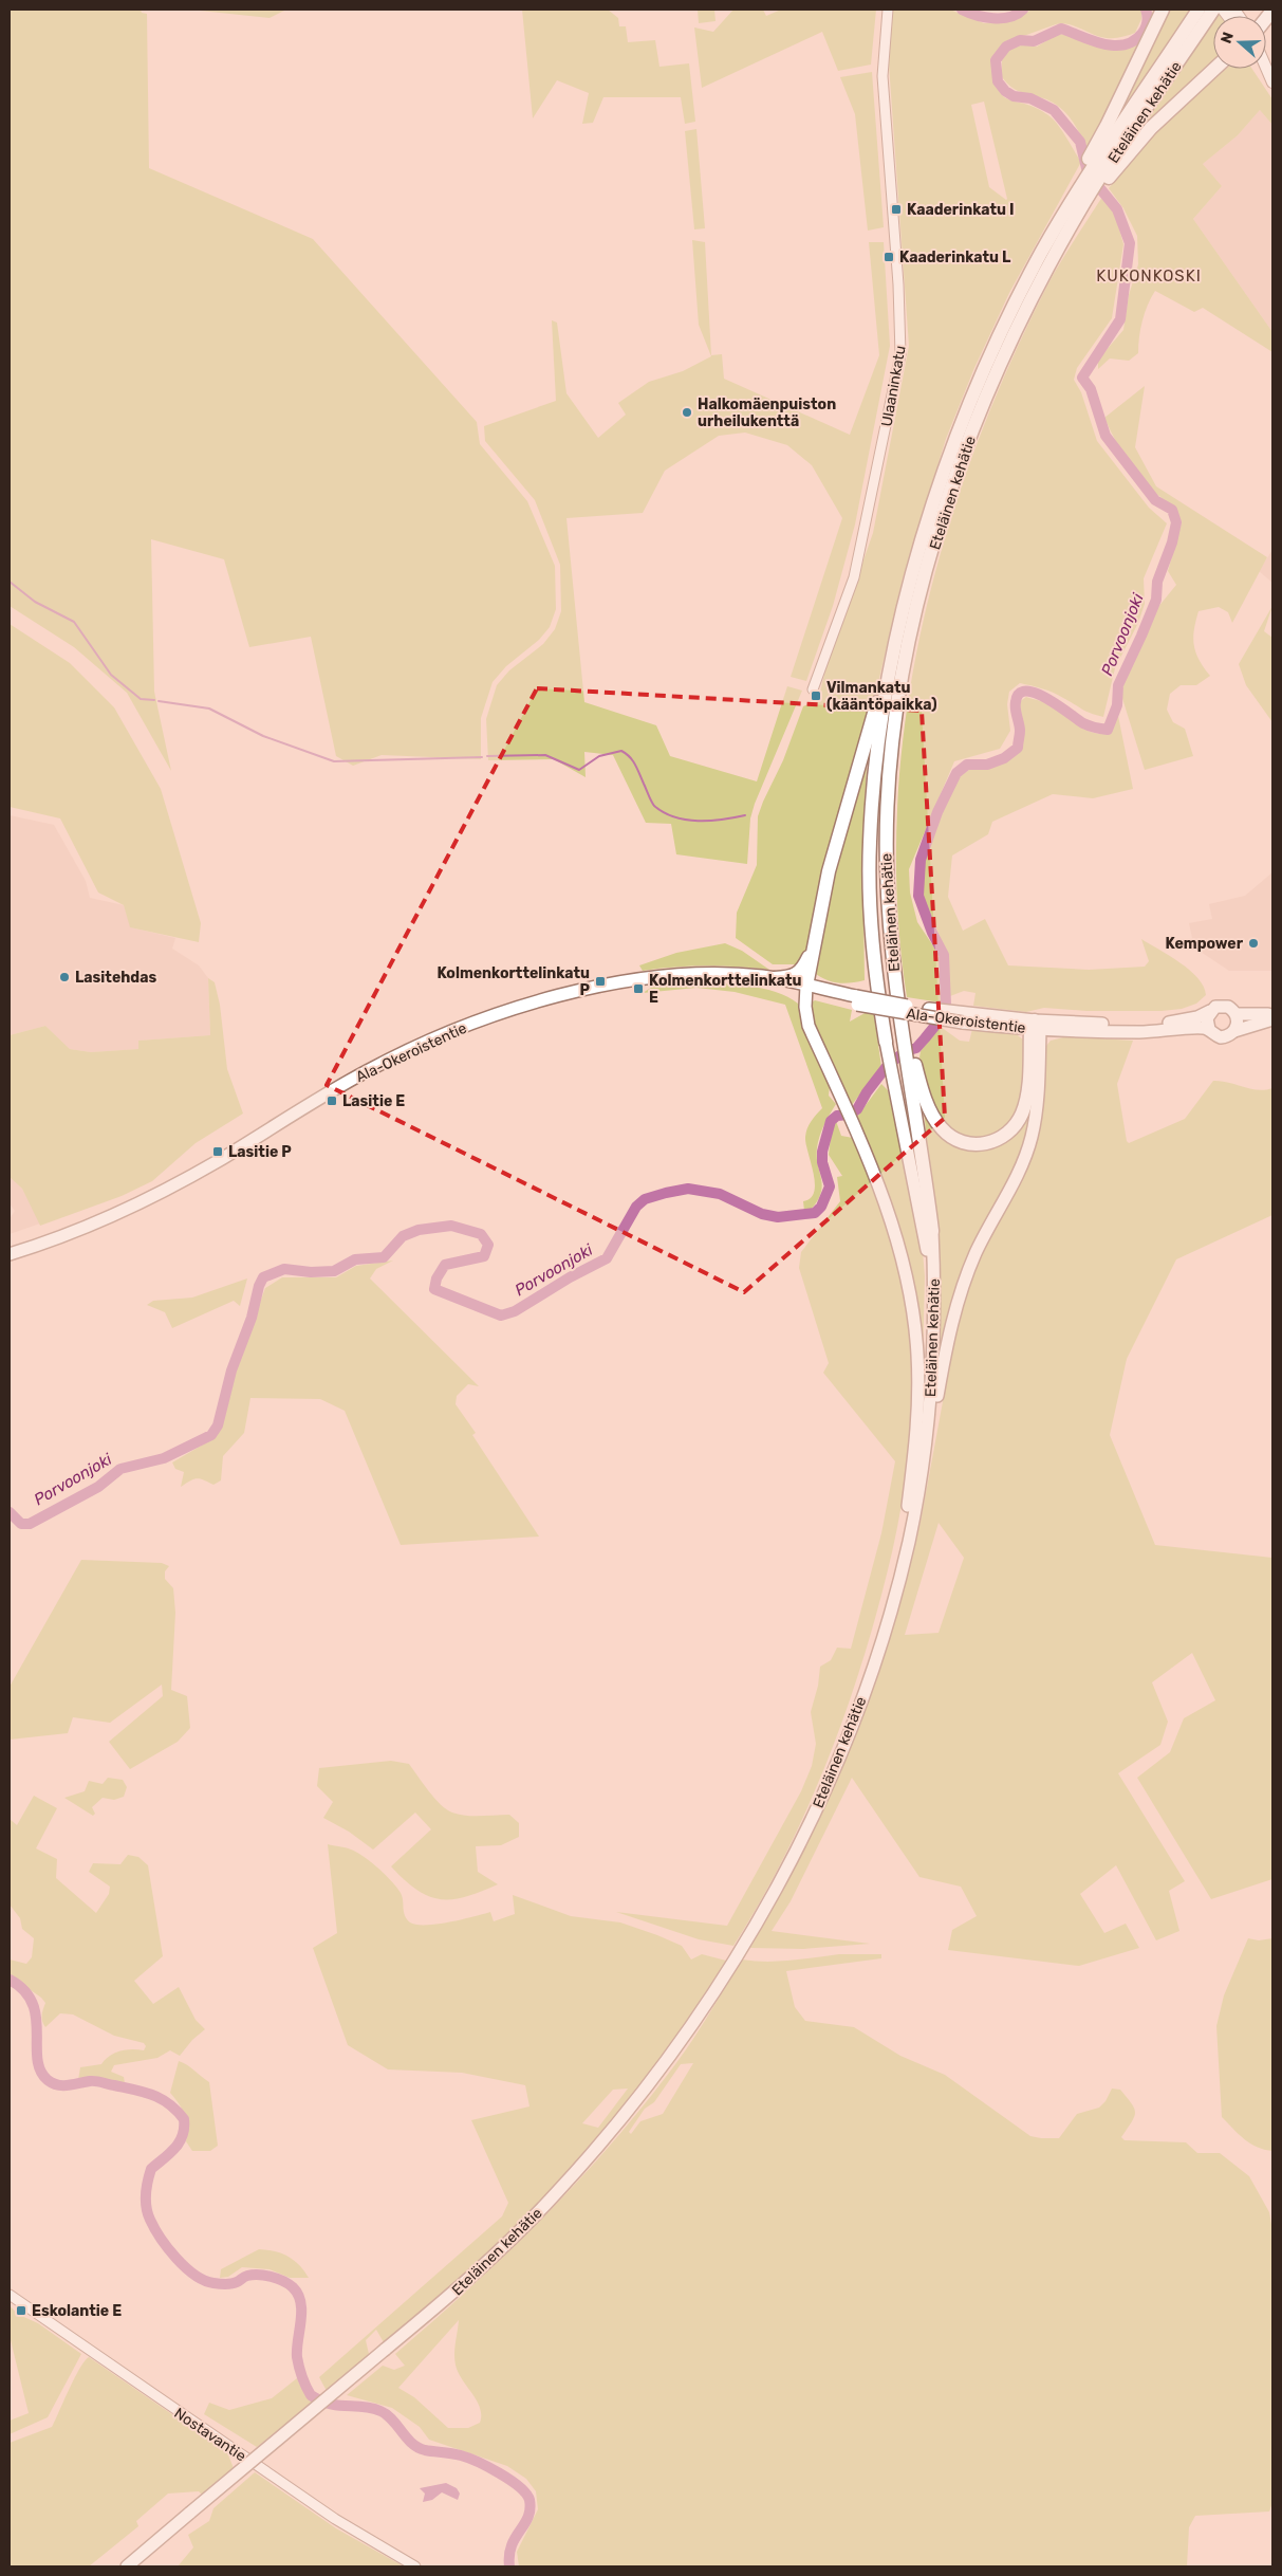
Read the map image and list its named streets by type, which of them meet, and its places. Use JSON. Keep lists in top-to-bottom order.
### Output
{
  "streets": {
    "highway": ["Eteläinen kehätie"],
    "main road": ["Ala-Okeroistentie"],
    "street": ["Ulaaninkatu", "Nostavantie"]
  },
  "districts": ["KUKONKOSKI"],
  "water": ["Porvoonjoki"],
  "places": {
    "transit": [
      "Kaaderinkatu I",
      "Kaaderinkatu L",
      "Vilmankatu (kääntöpaikka)",
      "Kolmenkorttelinkatu P",
      "Kolmenkorttelinkatu E",
      "Lasitie E",
      "Lasitie P",
      "Eskolantie E"
    ],
    "other": ["Halkomäenpuiston urheilukenttä", "Kempower", "Lasitehdas"]
  },
  "north": "left"
}
